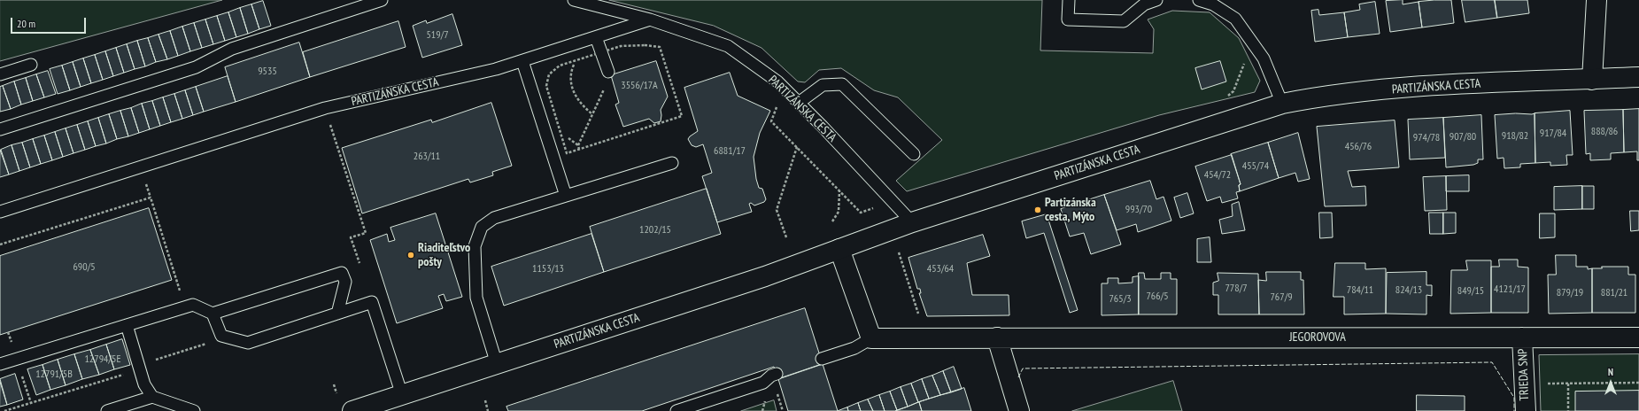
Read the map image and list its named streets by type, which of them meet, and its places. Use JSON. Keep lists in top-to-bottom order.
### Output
{
  "streets": {
    "street": ["PARTIZÁNSKA CESTA", "JEGOROVOVA", "TRIEDA SNP"]
  },
  "crossings": [
    ["JEGOROVOVA", "TRIEDA SNP"]
  ],
  "places": ["Partizánska cesta, Mýto", "Riaditeľstvo pošty"],
  "house_numbers": [
    "519/7",
    "9535",
    "3556/17A",
    "888/86",
    "917/84",
    "918/82",
    "907/80",
    "974/78",
    "456/76",
    "6881/17",
    "263/11",
    "455/74",
    "454/72",
    "993/70",
    "1202/15",
    "690/5",
    "1153/13",
    "453/64",
    "778/7",
    "4121/17",
    "784/11",
    "824/13",
    "849/15",
    "879/19",
    "881/21",
    "766/5",
    "767/9",
    "765/3",
    "12794/5E",
    "12791/5B"
  ],
  "scale_bar": "20 m",
  "north": "top"
}
